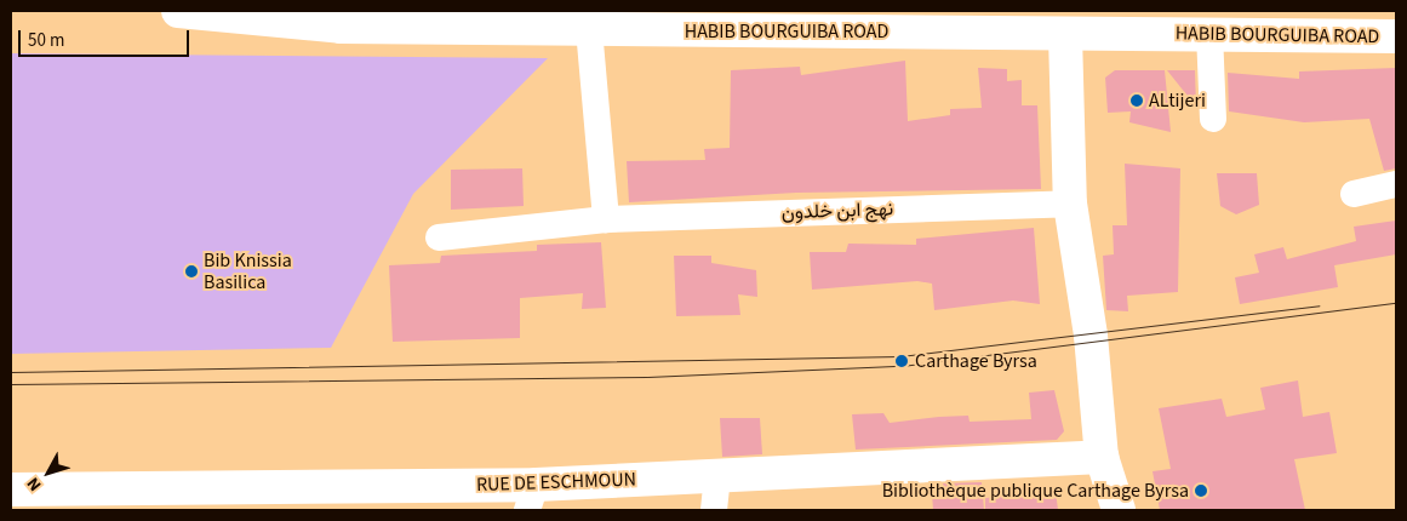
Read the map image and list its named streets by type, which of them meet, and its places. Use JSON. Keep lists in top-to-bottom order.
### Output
{
  "streets": {
    "street": ["HABIB BOURGUIBA ROAD", "نهج ابن خلدون", "RUE DE ESCHMOUN"]
  },
  "places": [
    "ALtijeri",
    "Bib Knissia Basilica",
    "Carthage Byrsa",
    "Bibliothèque publique Carthage Byrsa"
  ],
  "scale_bar": "50 m",
  "north": "bottom left"
}
